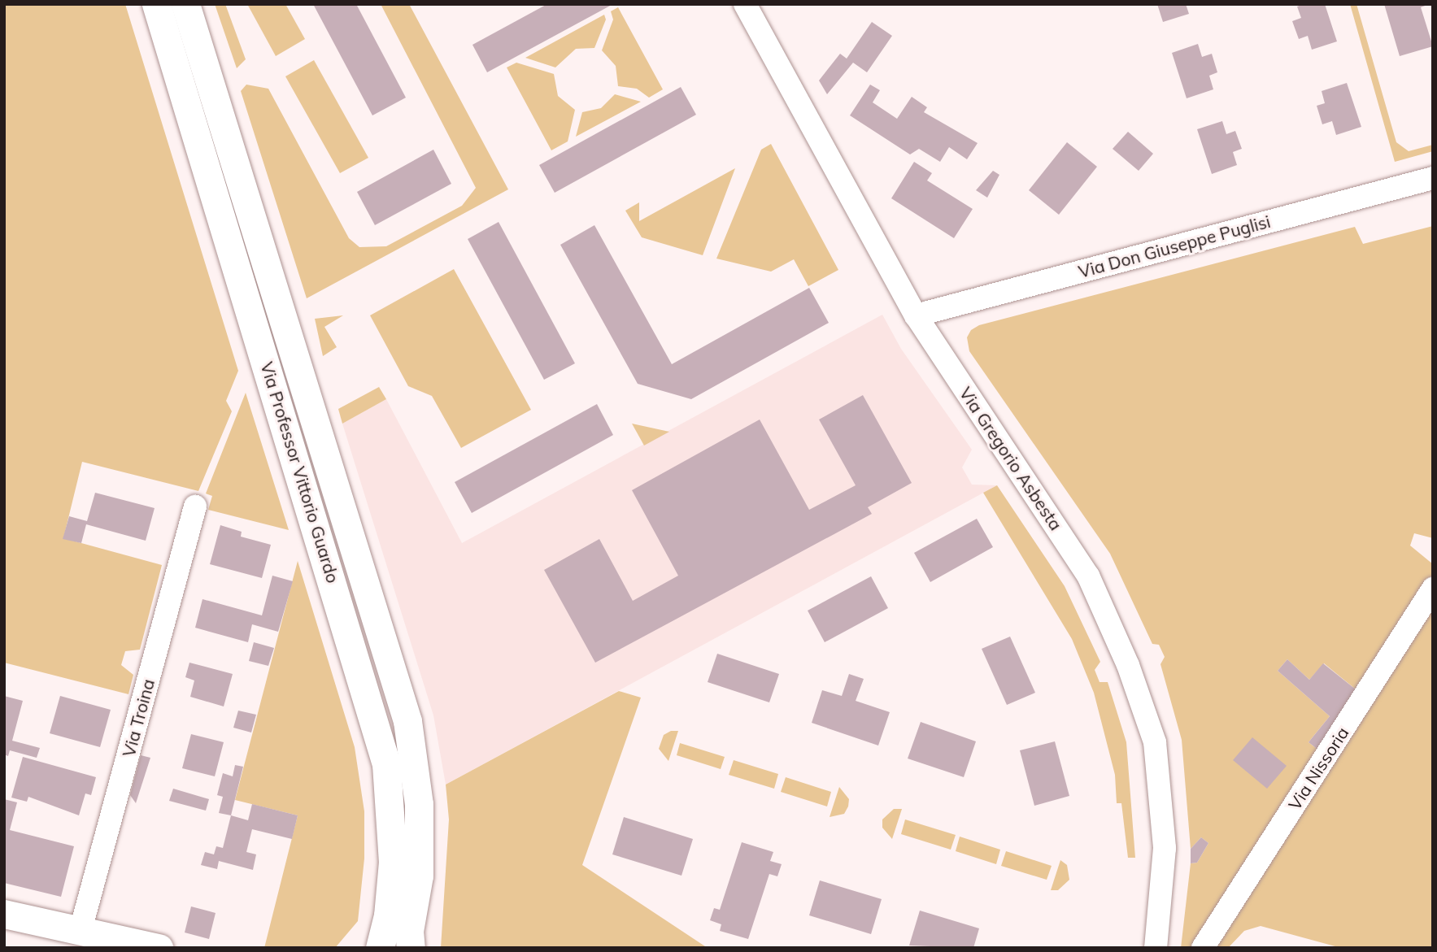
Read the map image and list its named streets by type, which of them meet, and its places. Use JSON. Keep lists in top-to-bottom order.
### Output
{
  "streets": {
    "street": [
      "Via Don Giuseppe Puglisi",
      "Via Gregorio Asbesta",
      "Via Professor Vittorio Guardo",
      "Via Troina",
      "Via Nissoria"
    ]
  },
  "crossings": [
    ["Via Don Giuseppe Puglisi", "Via Gregorio Asbesta"]
  ]
}
